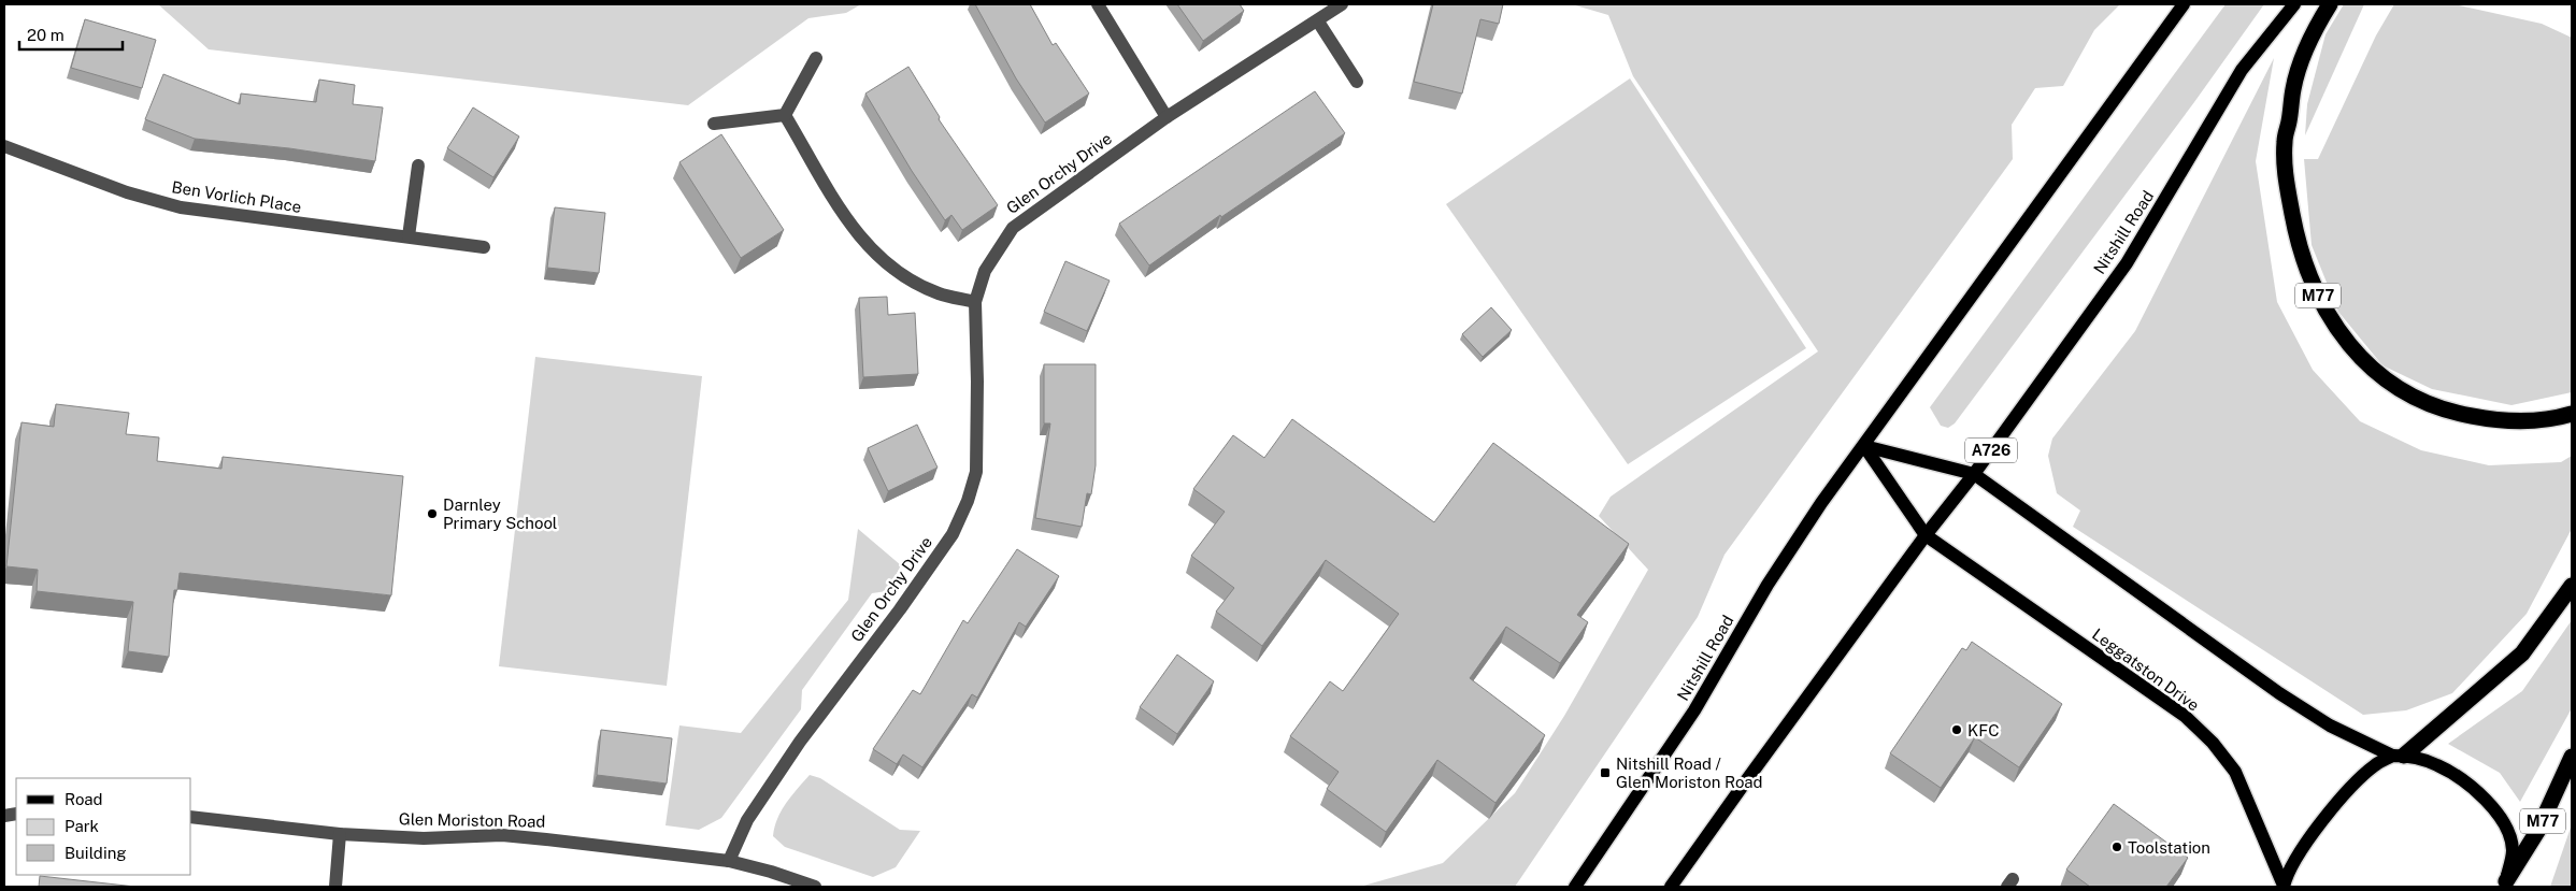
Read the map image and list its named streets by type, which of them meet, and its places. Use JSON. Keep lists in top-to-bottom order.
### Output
{
  "streets": {
    "highway": ["M77"],
    "main road": ["Nitshill Road", "A726", "Leggatston Drive"],
    "street": ["Glen Orchy Drive", "Ben Vorlich Place", "Glen Moriston Road"]
  },
  "crossings": [
    ["Glen Orchy Drive", "Glen Moriston Road"],
    ["Nitshill Road", "Leggatston Drive"]
  ],
  "places": {
    "other": ["Darnley Primary School", "KFC", "Toolstation"],
    "transit": ["Nitshill Road / Glen Moriston Road"]
  },
  "legend": ["Road", "Park", "Building"],
  "scale_bar": "20 m"
}
